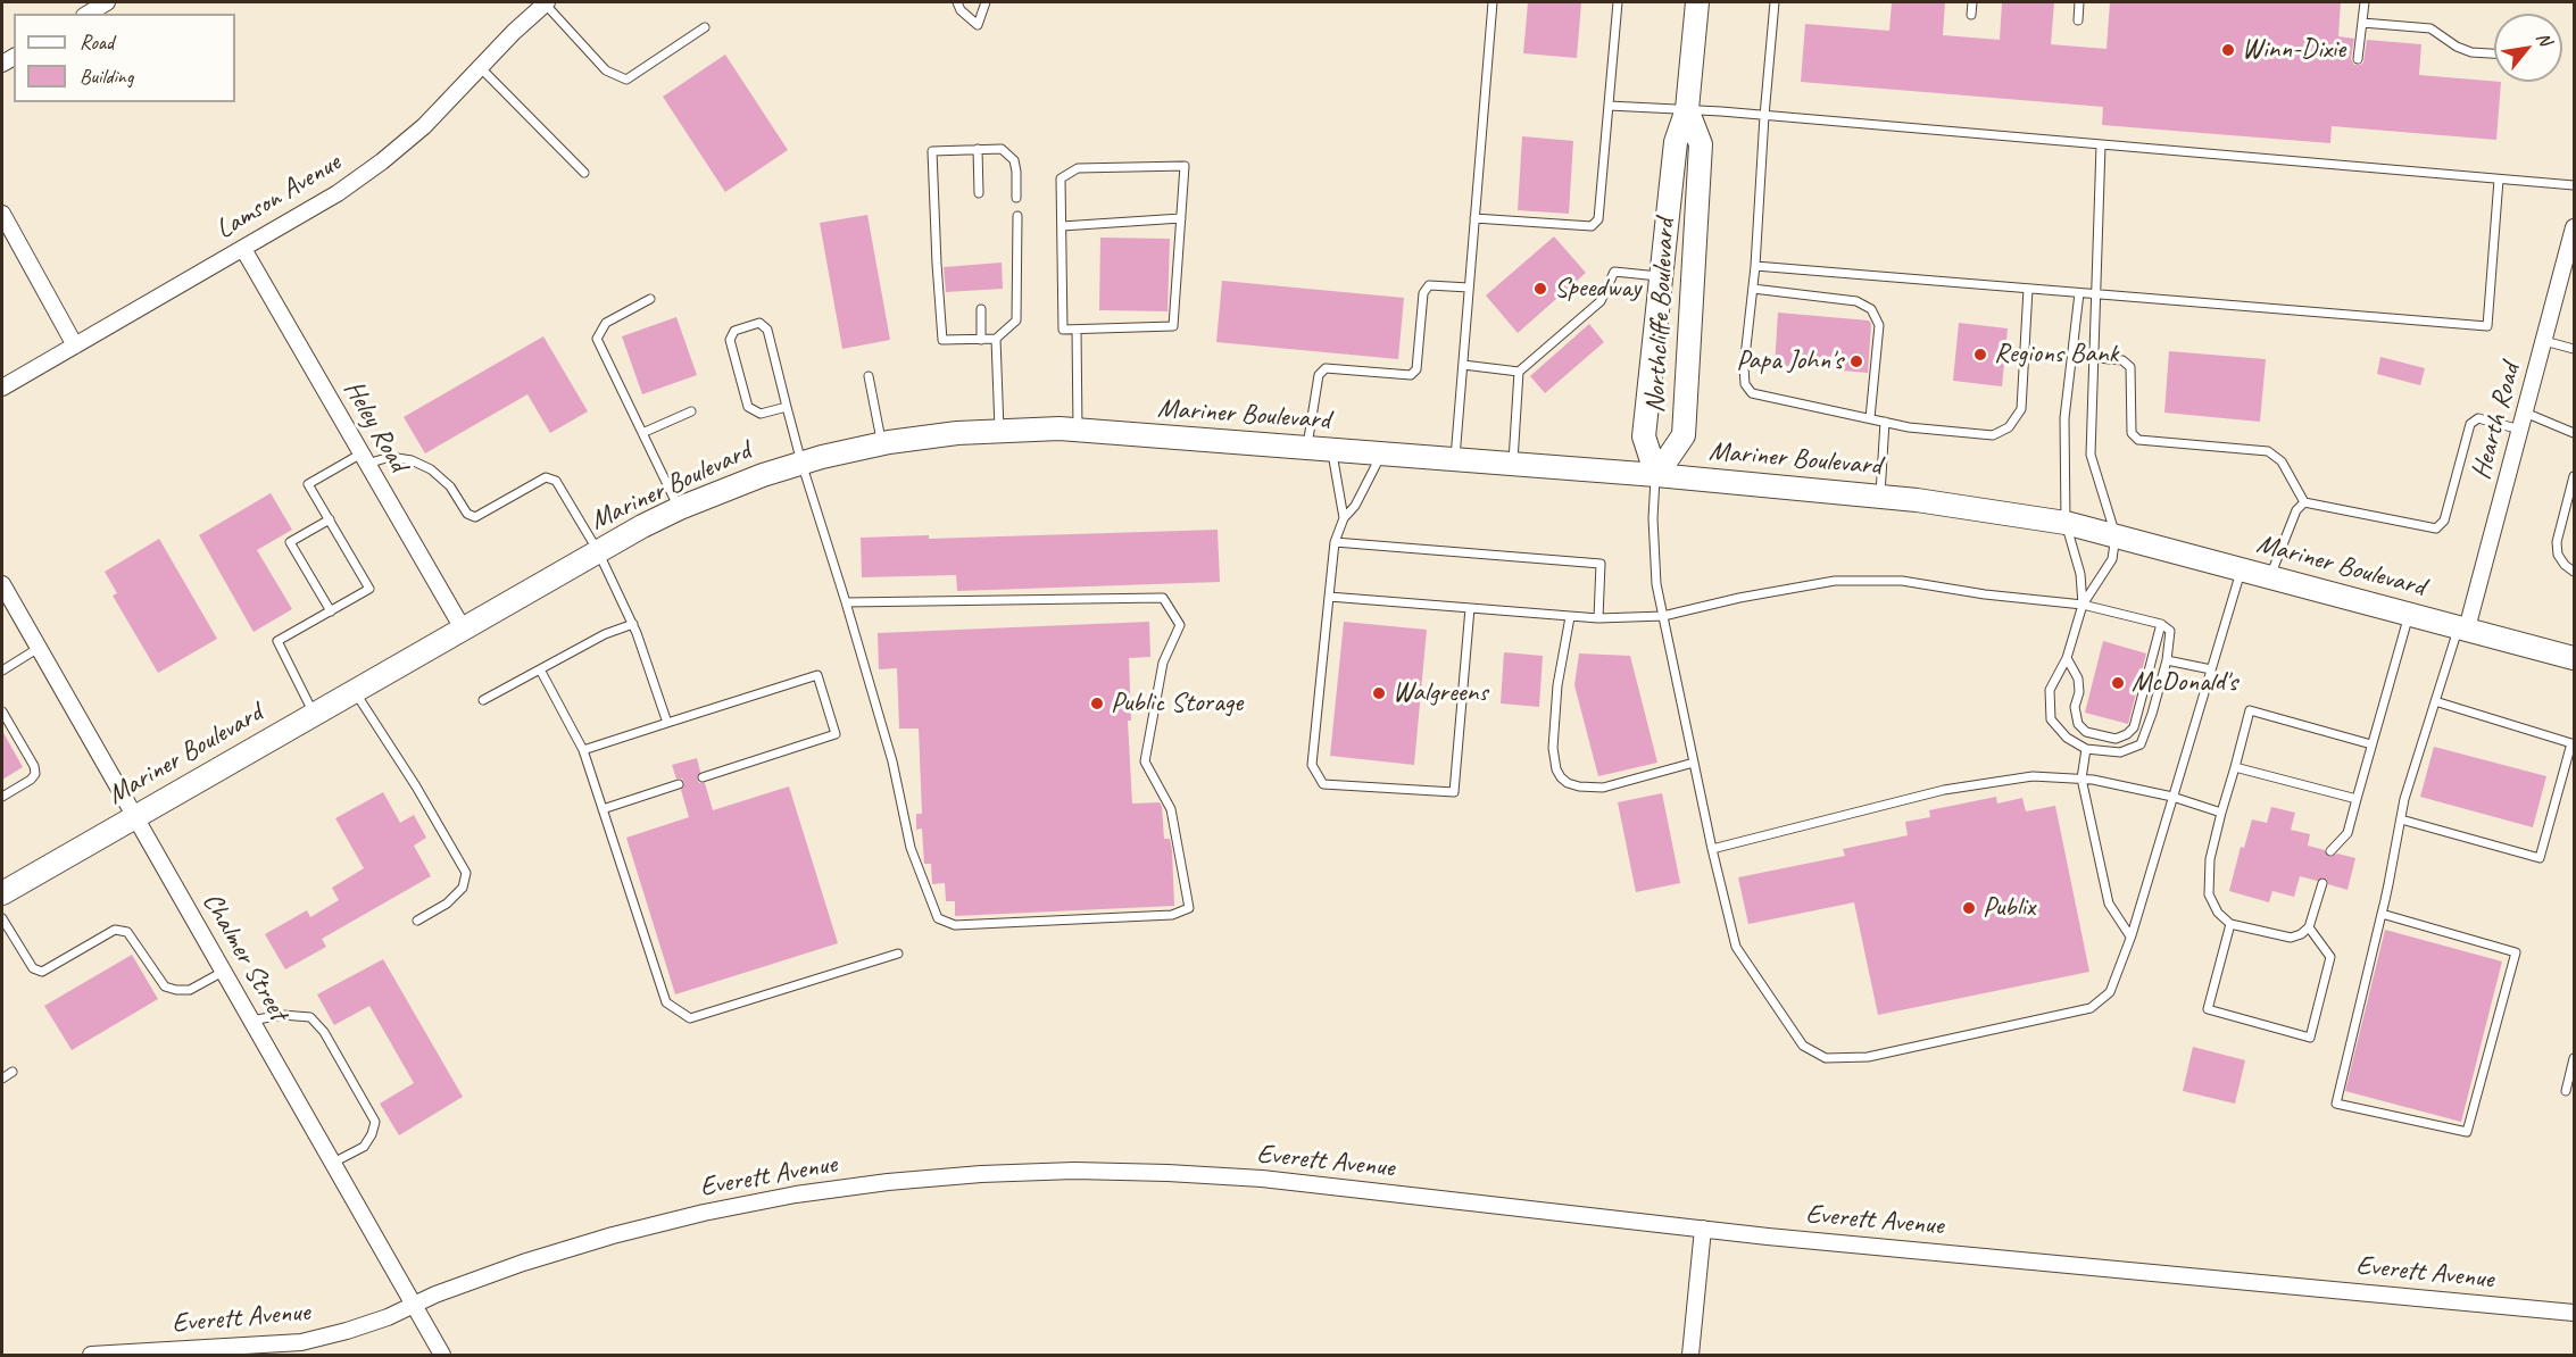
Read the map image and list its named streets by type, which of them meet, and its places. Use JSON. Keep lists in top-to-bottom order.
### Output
{
  "streets": {
    "main road": ["Northcliffe Boulevard", "Mariner Boulevard"],
    "street": [
      "Lamson Avenue",
      "Hearth Road",
      "Heley Road",
      "Chalmer Street",
      "Everett Avenue"
    ]
  },
  "crossings": [
    ["Lamson Avenue", "Heley Road"],
    ["Northcliffe Boulevard", "Mariner Boulevard"],
    ["Mariner Boulevard", "Hearth Road"],
    ["Mariner Boulevard", "Heley Road"],
    ["Mariner Boulevard", "Chalmer Street"],
    ["Chalmer Street", "Everett Avenue"]
  ],
  "places": [
    "Winn-Dixie",
    "Speedway",
    "Regions Bank",
    "Papa John's",
    "McDonald's",
    "Walgreens",
    "Public Storage",
    "Publix"
  ],
  "legend": ["Road", "Building"],
  "north": "top right"
}
